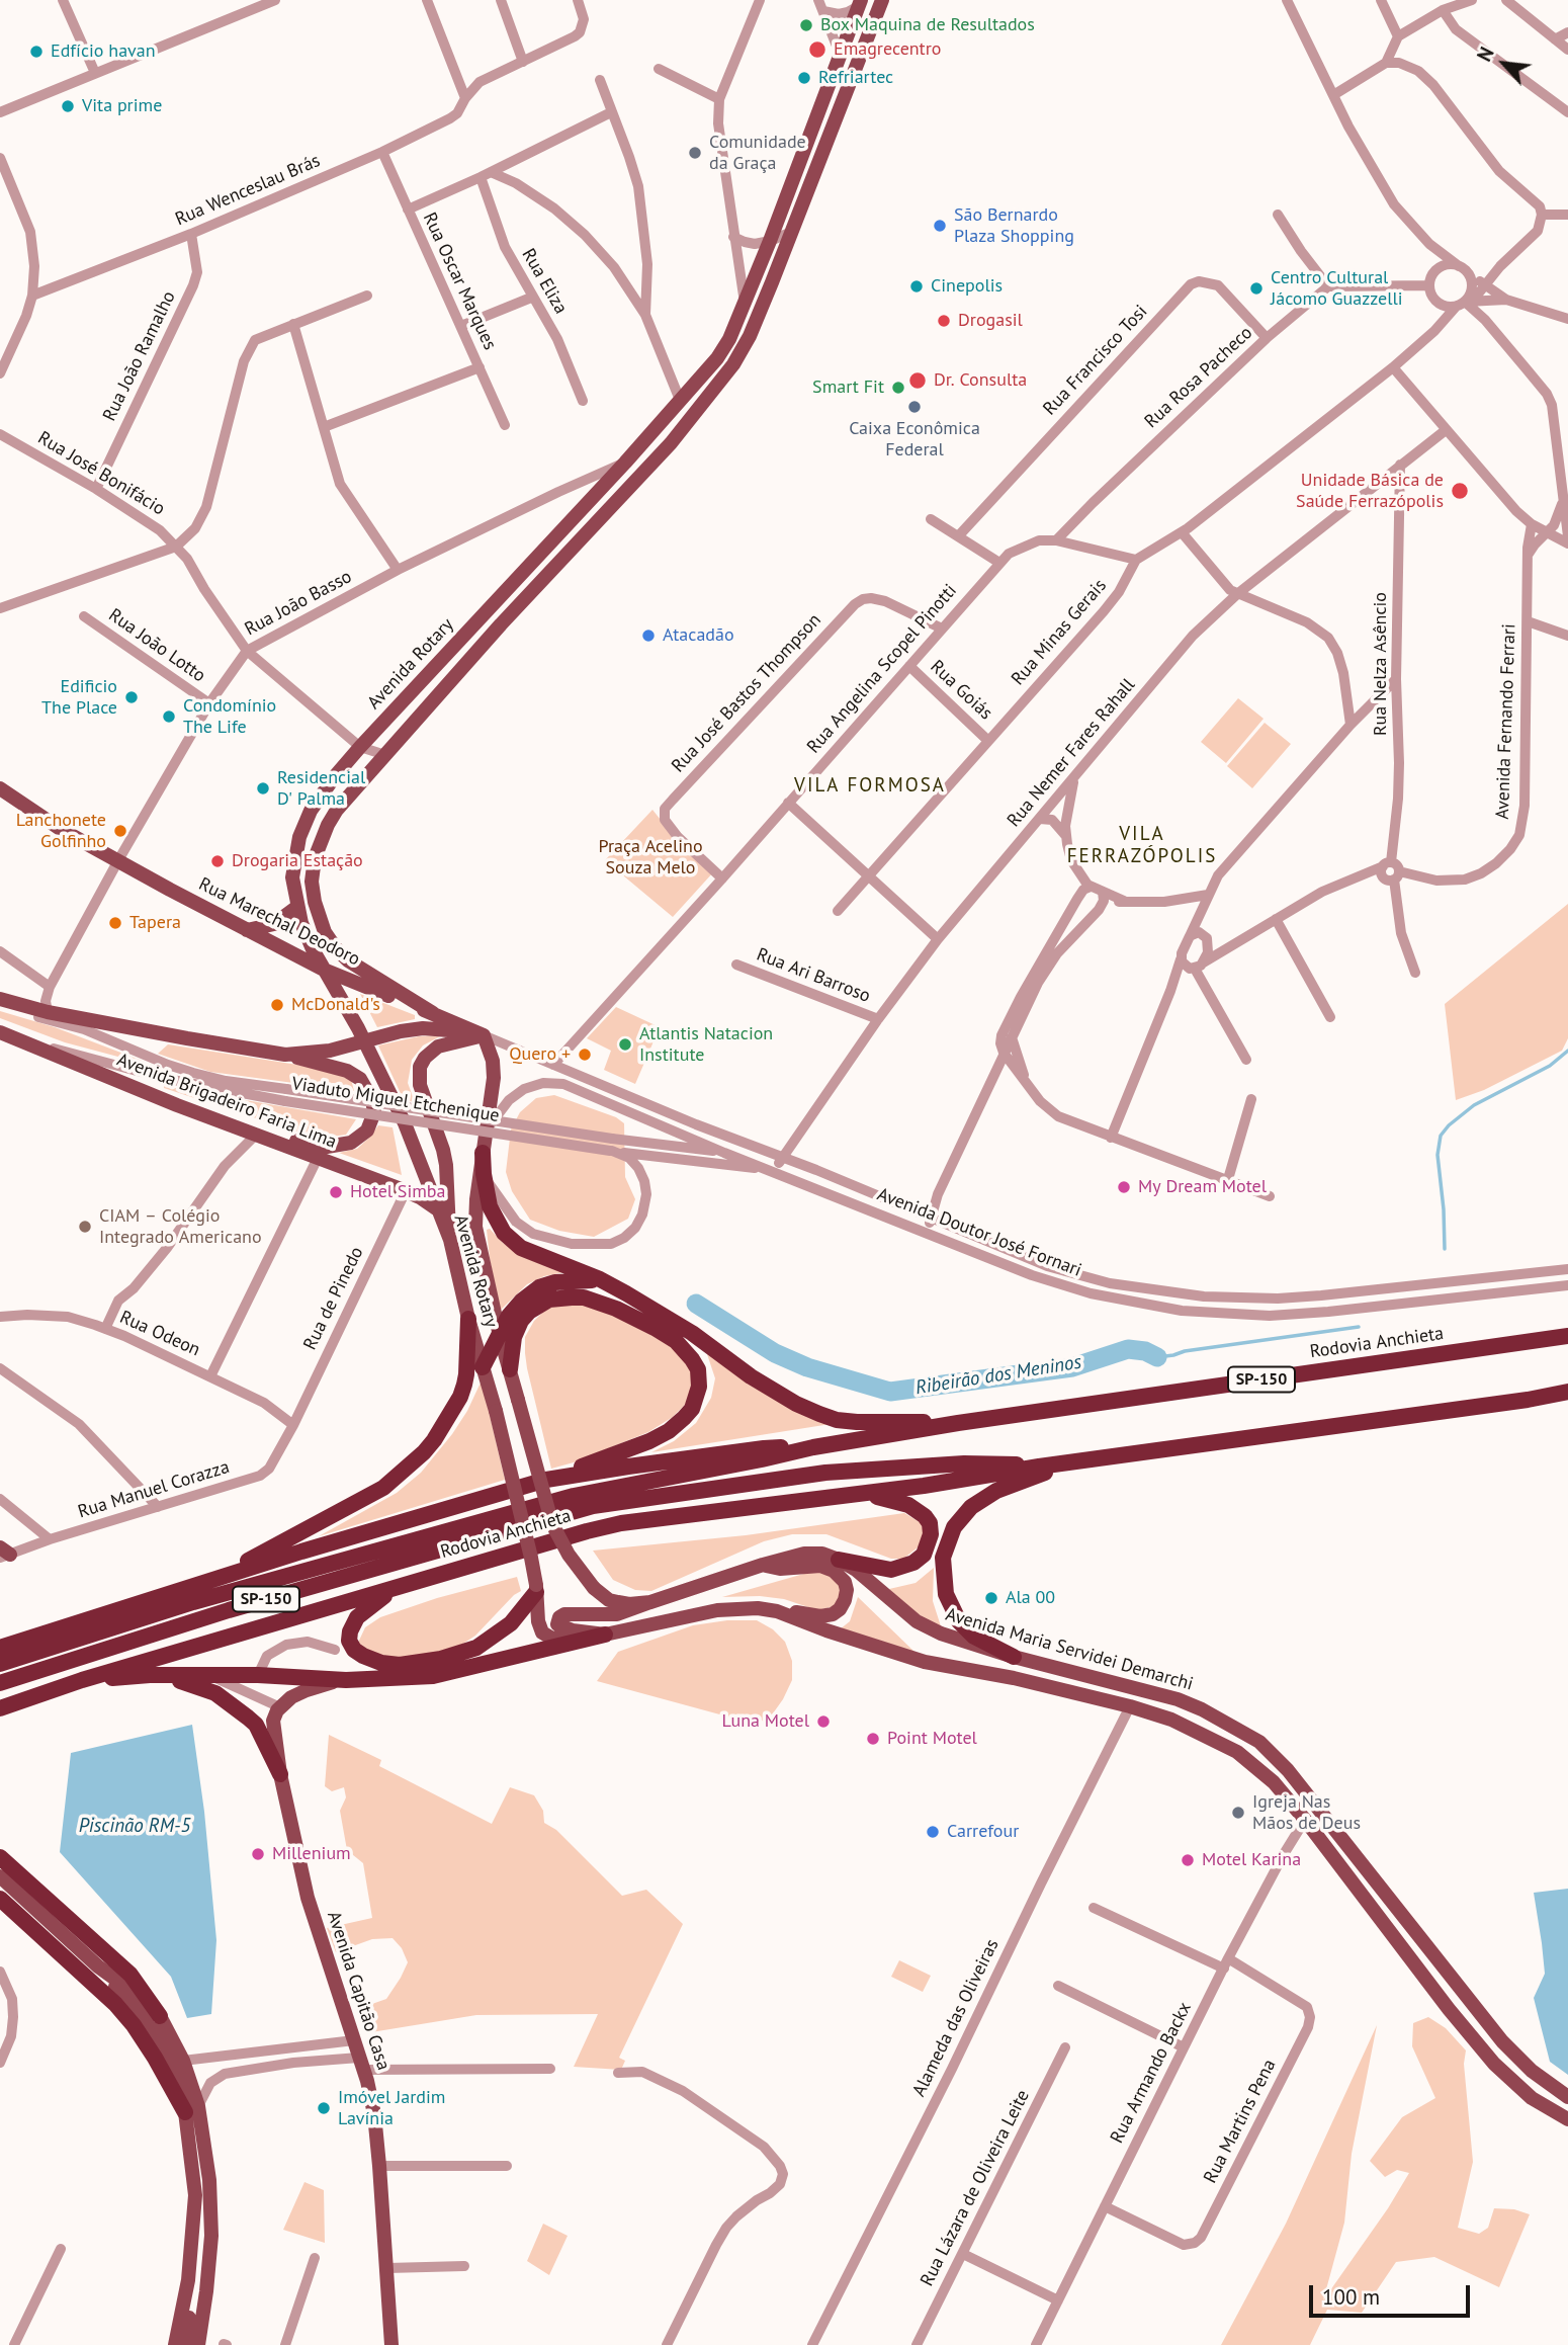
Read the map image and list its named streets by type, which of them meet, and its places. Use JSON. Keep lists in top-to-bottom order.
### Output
{
  "streets": {
    "highway": ["Rodovia Anchieta", "SP-150"],
    "main road": [
      "Avenida Rotary",
      "Rua Marechal Deodoro",
      "Avenida Brigadeiro Faria Lima",
      "Avenida Maria Servidei Demarchi",
      "Avenida Capitão Casa"
    ],
    "street": [
      "Rua Wenceslau Brás",
      "Rua Oscar Marques",
      "Rua Eliza",
      "Rua João Ramalho",
      "Rua Francisco Tosi",
      "Rua Rosa Pacheco",
      "Rua José Bonifácio",
      "Rua João Basso",
      "Rua Minas Gerais",
      "Rua João Lotto",
      "Rua Nelza Asêncio",
      "Rua Angelina Scopel Pinotti",
      "Rua Goiás",
      "Rua José Bastos Thompson",
      "Avenida Fernando Ferrari",
      "Rua Nemer Fares Rahall",
      "Rua Ari Barroso",
      "Viaduto Miguel Etchenique",
      "Avenida Doutor José Fornari",
      "Rua de Pinedo",
      "Rua Odeon",
      "Rua Manuel Corazza",
      "Alameda das Oliveiras",
      "Rua Armando Backx",
      "Rua Martins Pena",
      "Rua Lázara de Oliveira Leite"
    ]
  },
  "crossings": [
    ["Rua Wenceslau Brás", "Rua Oscar Marques"],
    ["Rua Wenceslau Brás", "Rua João Ramalho"],
    ["Rua João Ramalho", "Rua José Bonifácio"],
    ["Rua Francisco Tosi", "Rua Rosa Pacheco"],
    ["Rua Rosa Pacheco", "Rua Angelina Scopel Pinotti"],
    ["Rua José Bonifácio", "Rua João Basso"],
    ["Rua José Bonifácio", "Avenida Rotary"],
    ["Rua João Basso", "Rua João Lotto"],
    ["Rua João Basso", "Avenida Rotary"],
    ["Rua João Basso", "Rua Marechal Deodoro"],
    ["Rua Minas Gerais", "Rua Angelina Scopel Pinotti"],
    ["Rua Minas Gerais", "Rua Goiás"],
    ["Avenida Rotary", "Rua Marechal Deodoro"],
    ["Avenida Rotary", "Avenida Brigadeiro Faria Lima"],
    ["Avenida Rotary", "Avenida Doutor José Fornari"],
    ["Avenida Rotary", "Avenida Maria Servidei Demarchi"],
    ["Rua Nelza Asêncio", "Avenida Fernando Ferrari"],
    ["Rua Nelza Asêncio", "Rua Nemer Fares Rahall"],
    ["Rua Angelina Scopel Pinotti", "Rua Goiás"],
    ["Rua Angelina Scopel Pinotti", "Rua José Bastos Thompson"],
    ["Rua Angelina Scopel Pinotti", "Rua Marechal Deodoro"],
    ["Rua Angelina Scopel Pinotti", "Avenida Doutor José Fornari"],
    ["Rua Nemer Fares Rahall", "Rua Ari Barroso"],
    ["Rua Nemer Fares Rahall", "Viaduto Miguel Etchenique"],
    ["Rua Nemer Fares Rahall", "Avenida Doutor José Fornari"],
    ["Rua Marechal Deodoro", "Avenida Doutor José Fornari"],
    ["Viaduto Miguel Etchenique", "Avenida Brigadeiro Faria Lima"],
    ["Viaduto Miguel Etchenique", "Avenida Doutor José Fornari"],
    ["Avenida Brigadeiro Faria Lima", "Rua de Pinedo"],
    ["Rua de Pinedo", "Rua Odeon"],
    ["Rua de Pinedo", "Rua Manuel Corazza"],
    ["Rua Odeon", "Rua Manuel Corazza"],
    ["Rua Armando Backx", "Rua Martins Pena"]
  ],
  "districts": ["VILA FORMOSA", "VILA FERRAZÓPOLIS"],
  "water": ["Ribeirão dos Meninos", "Piscinão RM-5"],
  "parks": ["Praça Acelino Souza Melo"],
  "places": [
    "Box Maquina de Resultados",
    "Emagrecentro",
    "Edfício havan",
    "Refriartec",
    "Vita prime",
    "Comunidade da Graça",
    "São Bernardo Plaza Shopping",
    "Cinepolis",
    "Centro Cultural Jácomo Guazzelli",
    "Drogasil",
    "Dr. Consulta",
    "Smart Fit",
    "Caixa Econômica Federal",
    "Unidade Básica de Saúde Ferrazópolis",
    "Atacadão",
    "Edificio The Place",
    "Condomínio The Life",
    "Residencial D' Palma",
    "Lanchonete Golfinho",
    "Drogaria Estação",
    "Tapera",
    "McDonald's",
    "Atlantis Natacion Institute",
    "Quero +",
    "My Dream Motel",
    "Hotel Simba",
    "CIAM – Colégio Integrado Americano",
    "Ala 00",
    "Luna Motel",
    "Point Motel",
    "Igreja Nas Mãos de Deus",
    "Carrefour",
    "Millenium",
    "Motel Karina",
    "Imóvel Jardim Lavínia"
  ],
  "scale_bar": "100 m",
  "north": "top left"
}
